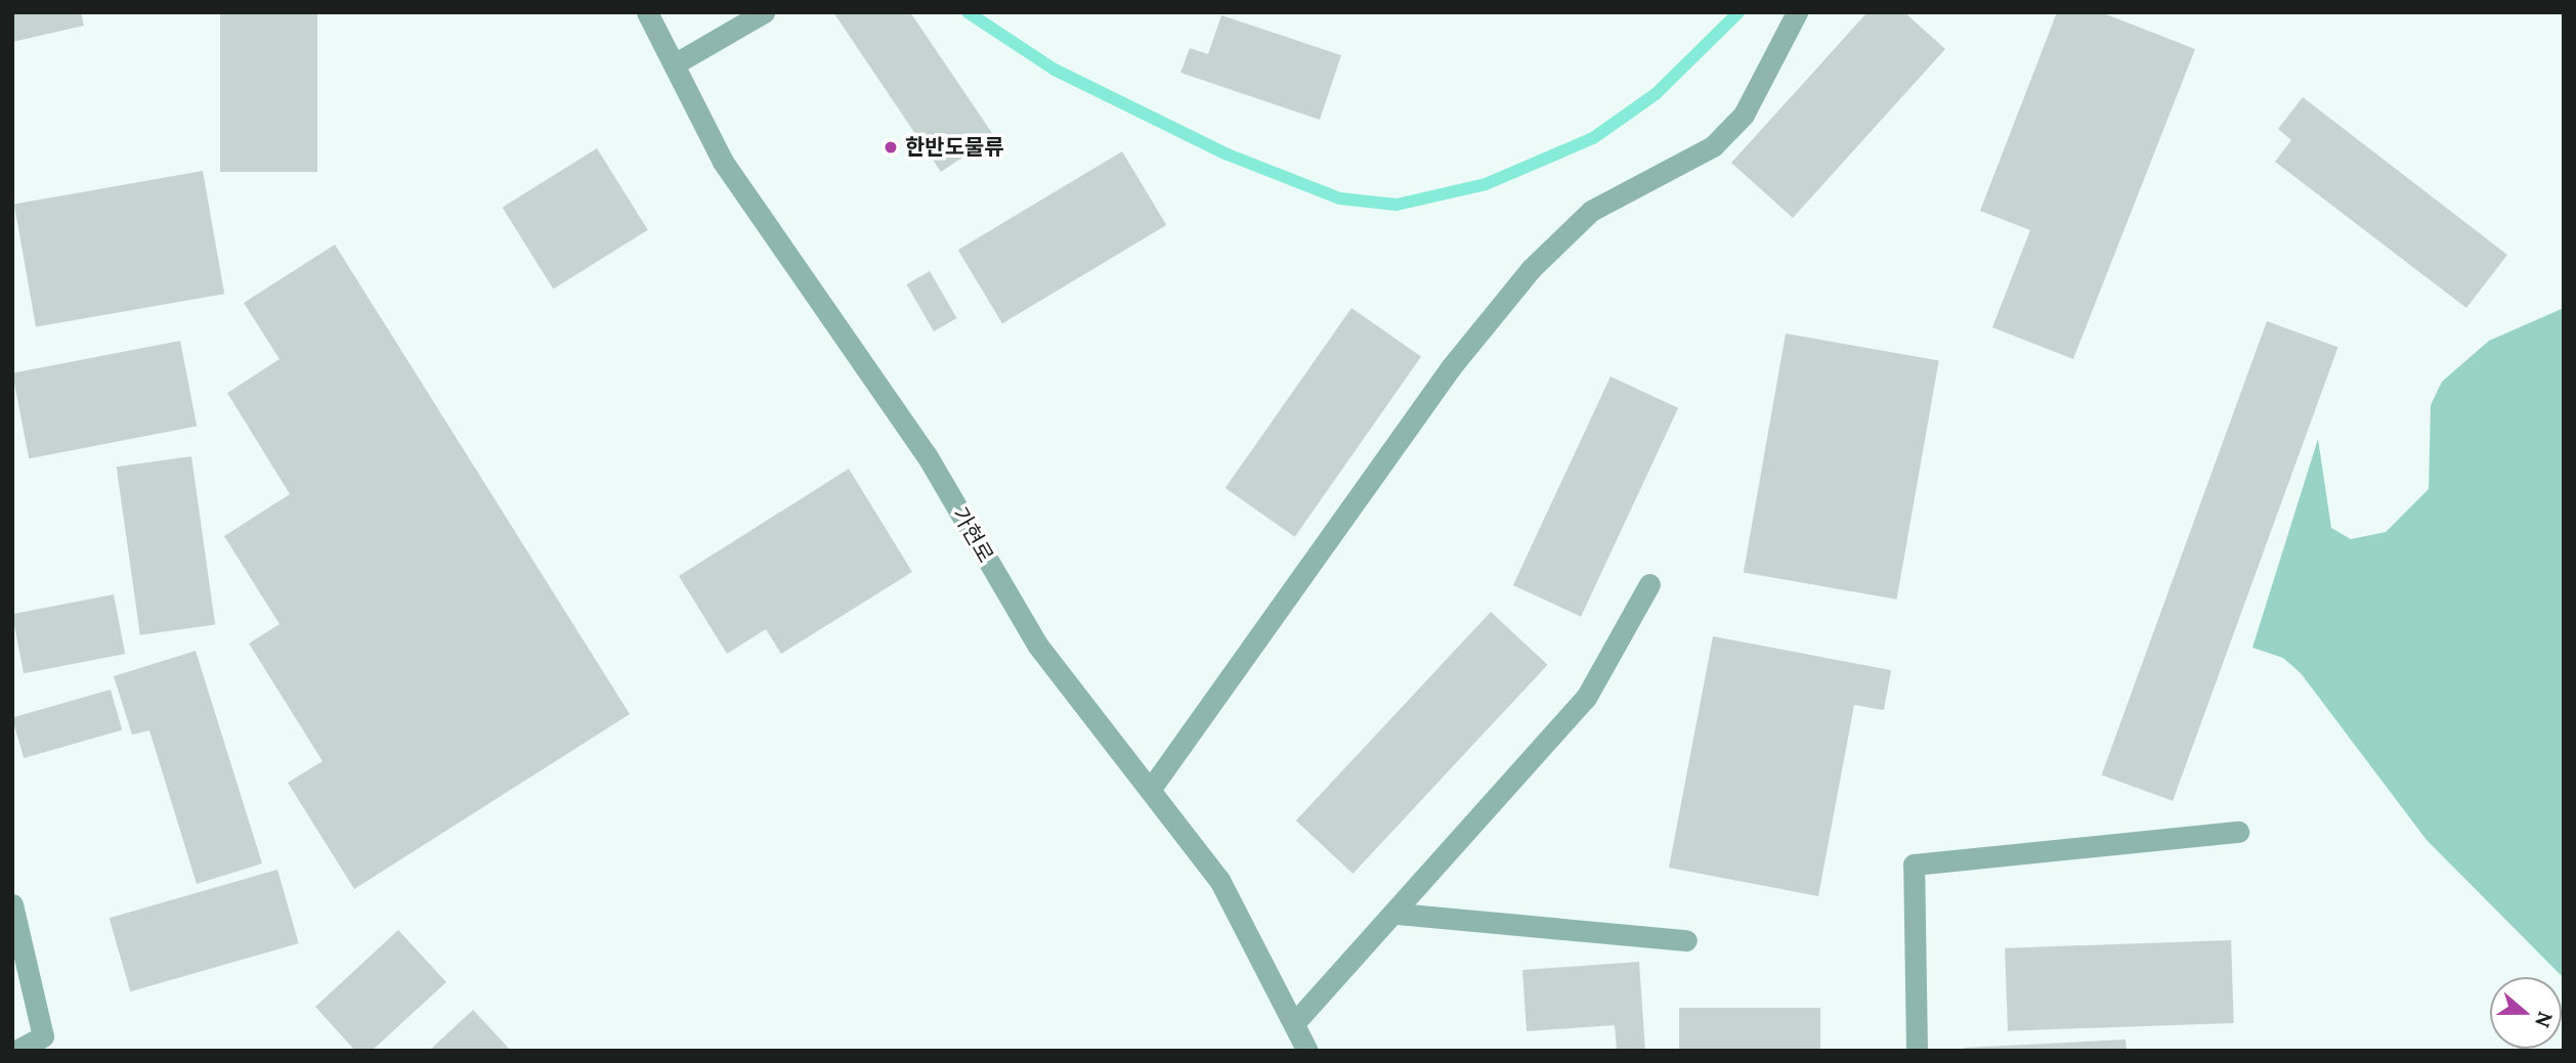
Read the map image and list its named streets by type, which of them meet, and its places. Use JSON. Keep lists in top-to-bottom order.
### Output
{
  "streets": {
    "street": ["가현로"]
  },
  "places": ["한반도물류"],
  "north": "right"
}
